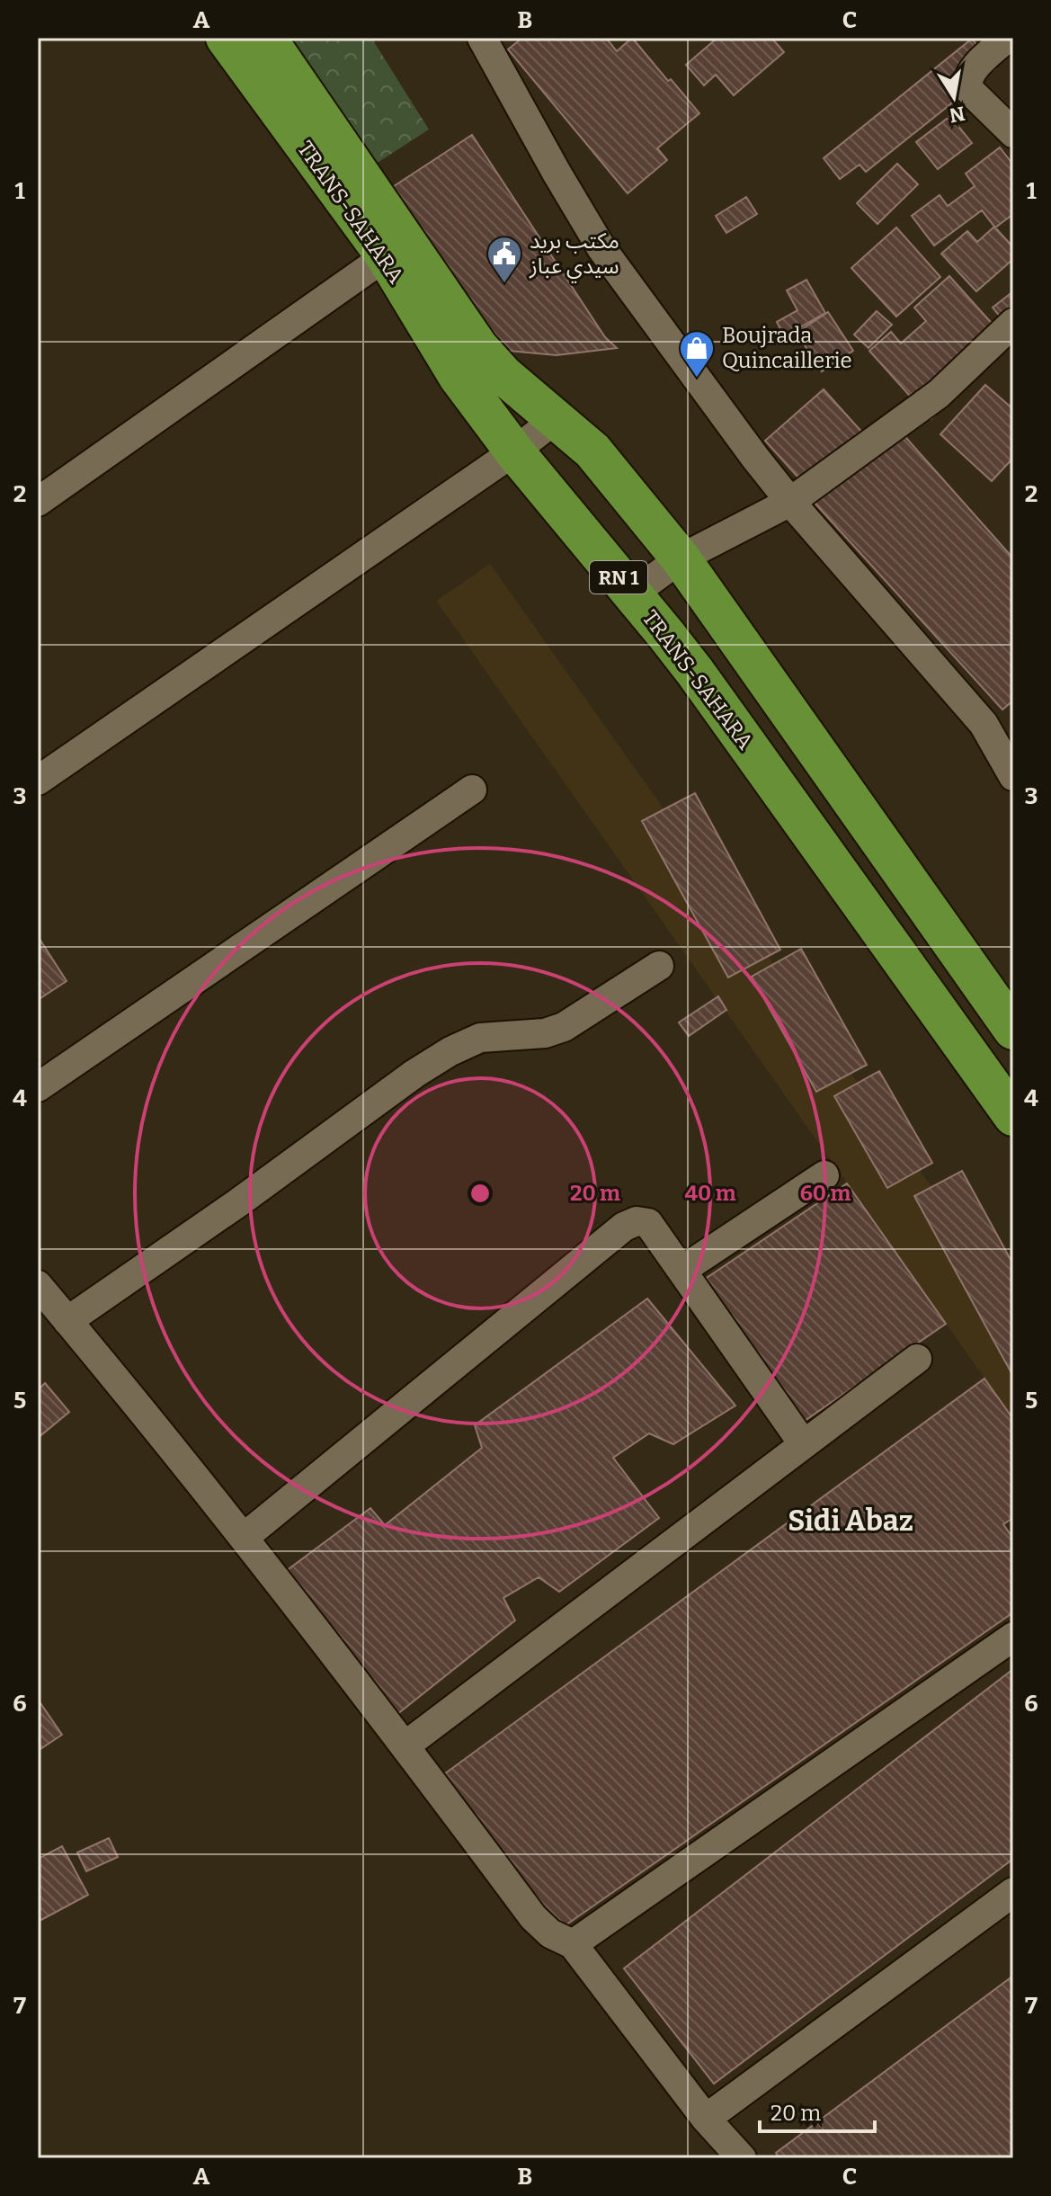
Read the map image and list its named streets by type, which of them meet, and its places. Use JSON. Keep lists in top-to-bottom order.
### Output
{
  "streets": {
    "highway": ["TRANS-SAHARA", "RN 1"]
  },
  "districts": ["Sidi Abaz"],
  "places": {
    "public building": ["مكتب بريد سيدي عباز"],
    "shop": ["Boujrada Quincaillerie"]
  },
  "scale_bar": "20 m",
  "north": "bottom",
  "grid": {
    "columns": ["A", "B", "C"],
    "rows": [
      "1",
      "2",
      "3",
      "4",
      "5",
      "6",
      "7"
    ]
  },
  "rings": ["20 m", "40 m", "60 m"]
}
